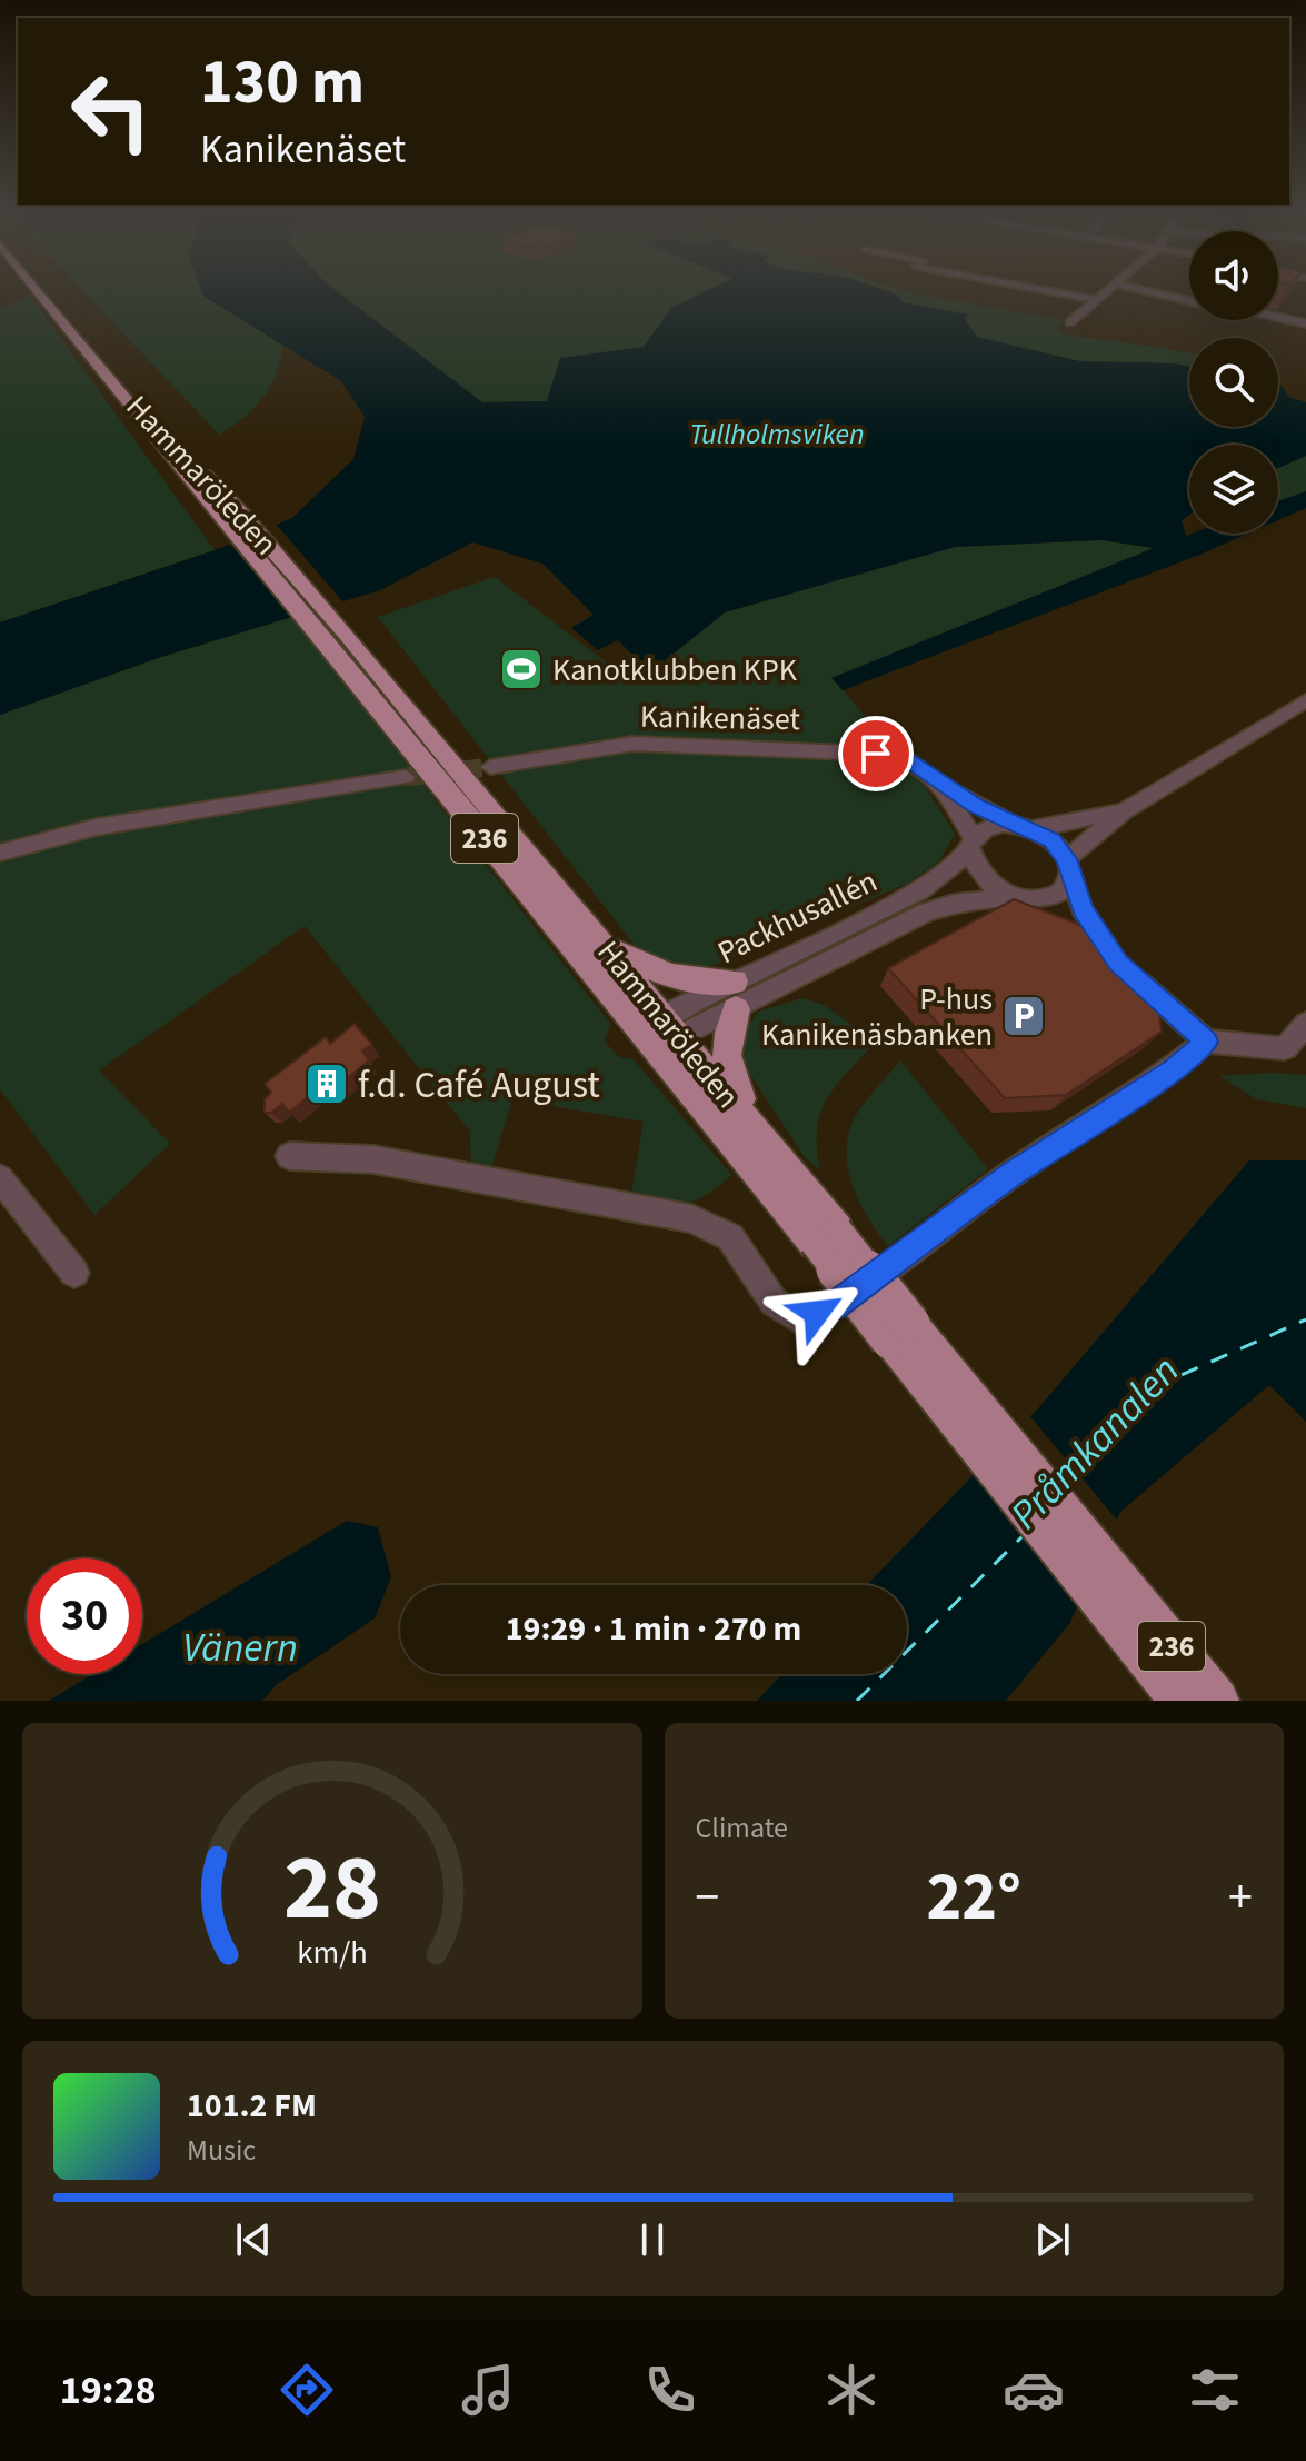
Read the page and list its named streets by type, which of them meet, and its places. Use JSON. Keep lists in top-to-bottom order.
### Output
{
  "streets": {
    "main road": ["Hammaröleden", "236"],
    "street": ["Kanikenäset", "Packhusallén"]
  },
  "crossings": [
    ["Hammaröleden", "Packhusallén"],
    ["Kanikenäset", "Packhusallén"]
  ],
  "water": ["Tullholmsviken", "Pråmkanalen", "Vänern"],
  "places": {
    "sports": ["Kanotklubben KPK"],
    "parking": ["P-hus Kanikenäsbanken"],
    "building": ["f.d. Café August"]
  },
  "page": {
    "turn": ["130 m", "Kanikenäset"],
    "limit": "30",
    "trip": "19:29 · 1 min · 270 m",
    "tile": "Climate",
    "heat": ["−", "22°", "+"],
    "song": ["101.2 FM", "Music"],
    "tabs": "19:28",
    "gauge": ["28", "km/h"]
  }
}
